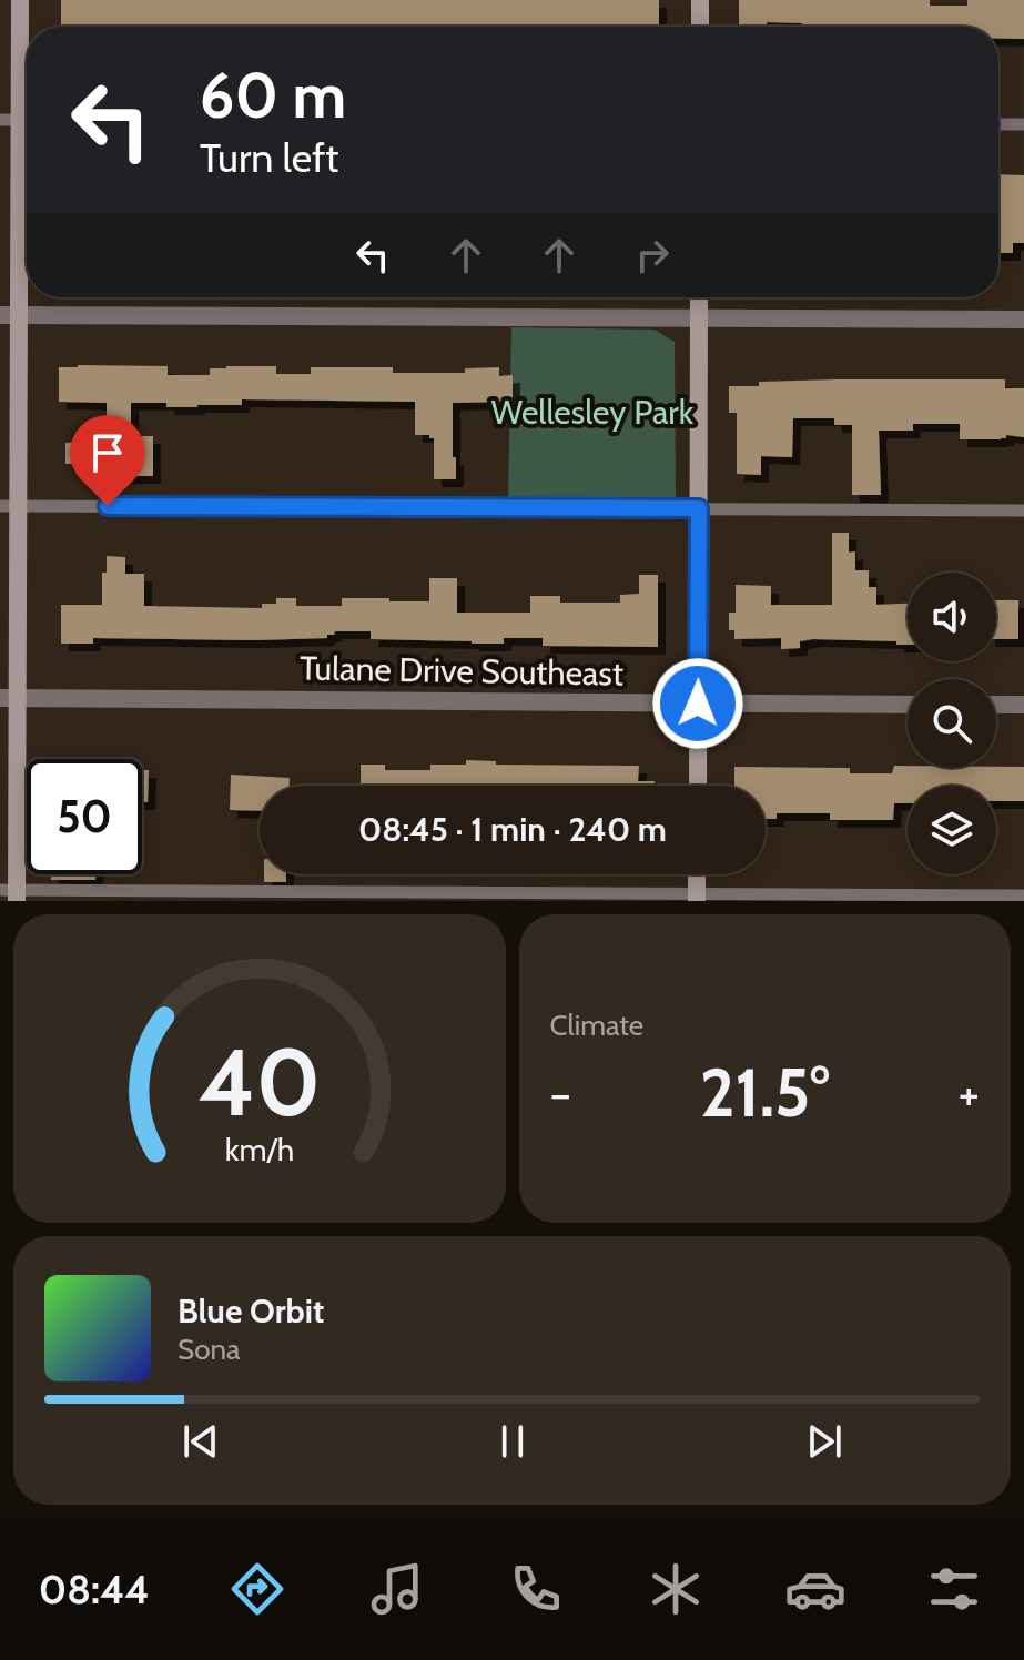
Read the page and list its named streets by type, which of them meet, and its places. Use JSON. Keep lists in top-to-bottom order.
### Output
{
  "streets": {
    "street": ["Tulane Drive Southeast"]
  },
  "parks": ["Wellesley Park"],
  "page": {
    "turn": ["60 m", "Turn left"],
    "limit": "50",
    "trip": "08:45 · 1 min · 240 m",
    "tile": "Climate",
    "heat": ["−", "21.5°", "+"],
    "song": ["Blue Orbit", "Sona"],
    "tabs": "08:44",
    "gauge": ["40", "km/h"]
  }
}
